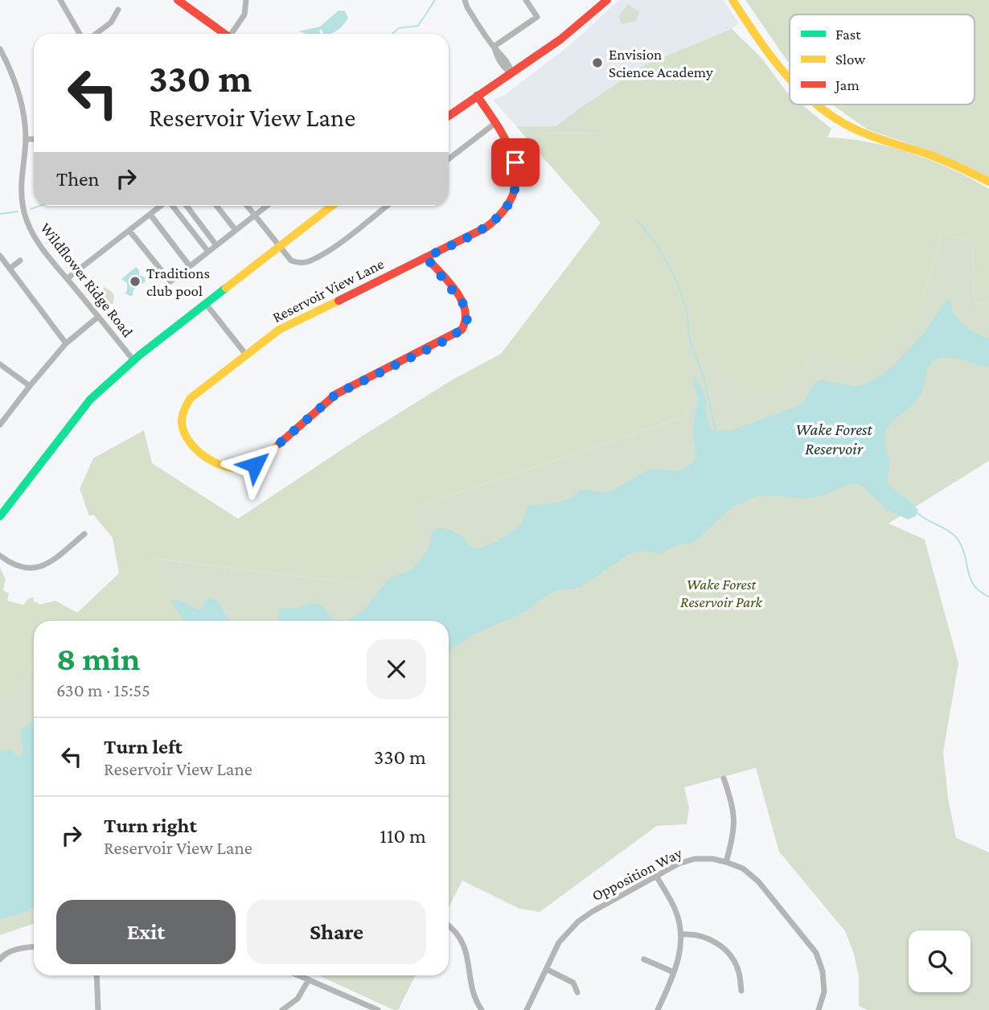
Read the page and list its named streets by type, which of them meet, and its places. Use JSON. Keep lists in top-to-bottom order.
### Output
{
  "streets": {
    "street": ["Wildflower Ridge Road", "Reservoir View Lane", "Opposition Way"]
  },
  "water": ["Wake Forest Reservoir"],
  "parks": ["Wake Forest Reservoir Park"],
  "places": ["Envision Science Academy", "Traditions club pool"],
  "legend": ["Fast", "Slow", "Jam"],
  "page": {
    "turn": ["330 m", "Reservoir View Lane"],
    "then": "Then",
    "heading": ["8 min", "630 m · 15:55"],
    "list": [
      {
        "name": "Turn left",
        "note": "Reservoir View Lane",
        "value": "330 m"
      },
      {
        "name": "Turn right",
        "note": "Reservoir View Lane",
        "value": "110 m"
      }
    ],
    "buttons": ["Exit", "Share"]
  }
}
